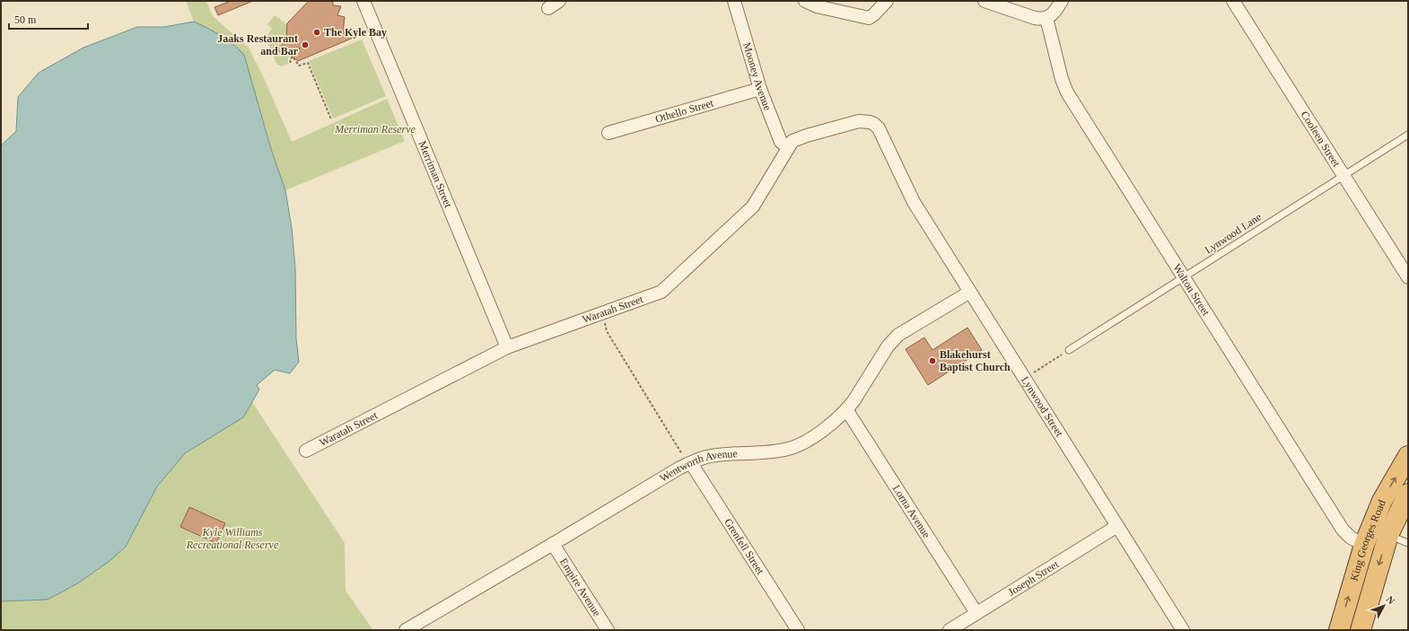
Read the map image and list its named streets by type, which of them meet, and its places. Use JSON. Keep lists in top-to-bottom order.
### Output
{
  "streets": {
    "highway": ["King Georges Road"],
    "street": [
      "Mooney Avenue",
      "Othello Street",
      "Cooleen Street",
      "Merriman Street",
      "Walton Street",
      "Waratah Street",
      "Lynwood Street",
      "Wentworth Avenue",
      "Lorna Avenue",
      "Grenfell Street",
      "Joseph Street",
      "Empire Avenue"
    ],
    "lane": ["Lynwood Lane"]
  },
  "crossings": [
    ["Mooney Avenue", "Othello Street"],
    ["Mooney Avenue", "Waratah Street"],
    ["Cooleen Street", "Lynwood Lane"],
    ["Merriman Street", "Waratah Street"],
    ["Lynwood Lane", "Walton Street"],
    ["Walton Street", "King Georges Road"],
    ["Waratah Street", "Lynwood Street"],
    ["Lynwood Street", "Wentworth Avenue"],
    ["Lynwood Street", "Joseph Street"],
    ["Wentworth Avenue", "Lorna Avenue"],
    ["Wentworth Avenue", "Grenfell Street"],
    ["Wentworth Avenue", "Empire Avenue"],
    ["Lorna Avenue", "Joseph Street"]
  ],
  "parks": ["Merriman Reserve", "Kyle Williams Recreational Reserve"],
  "places": ["The Kyle Bay", "Jaaks Restaurant and Bar", "Blakehurst Baptist Church"],
  "scale_bar": "50 m",
  "north": "top right"
}
